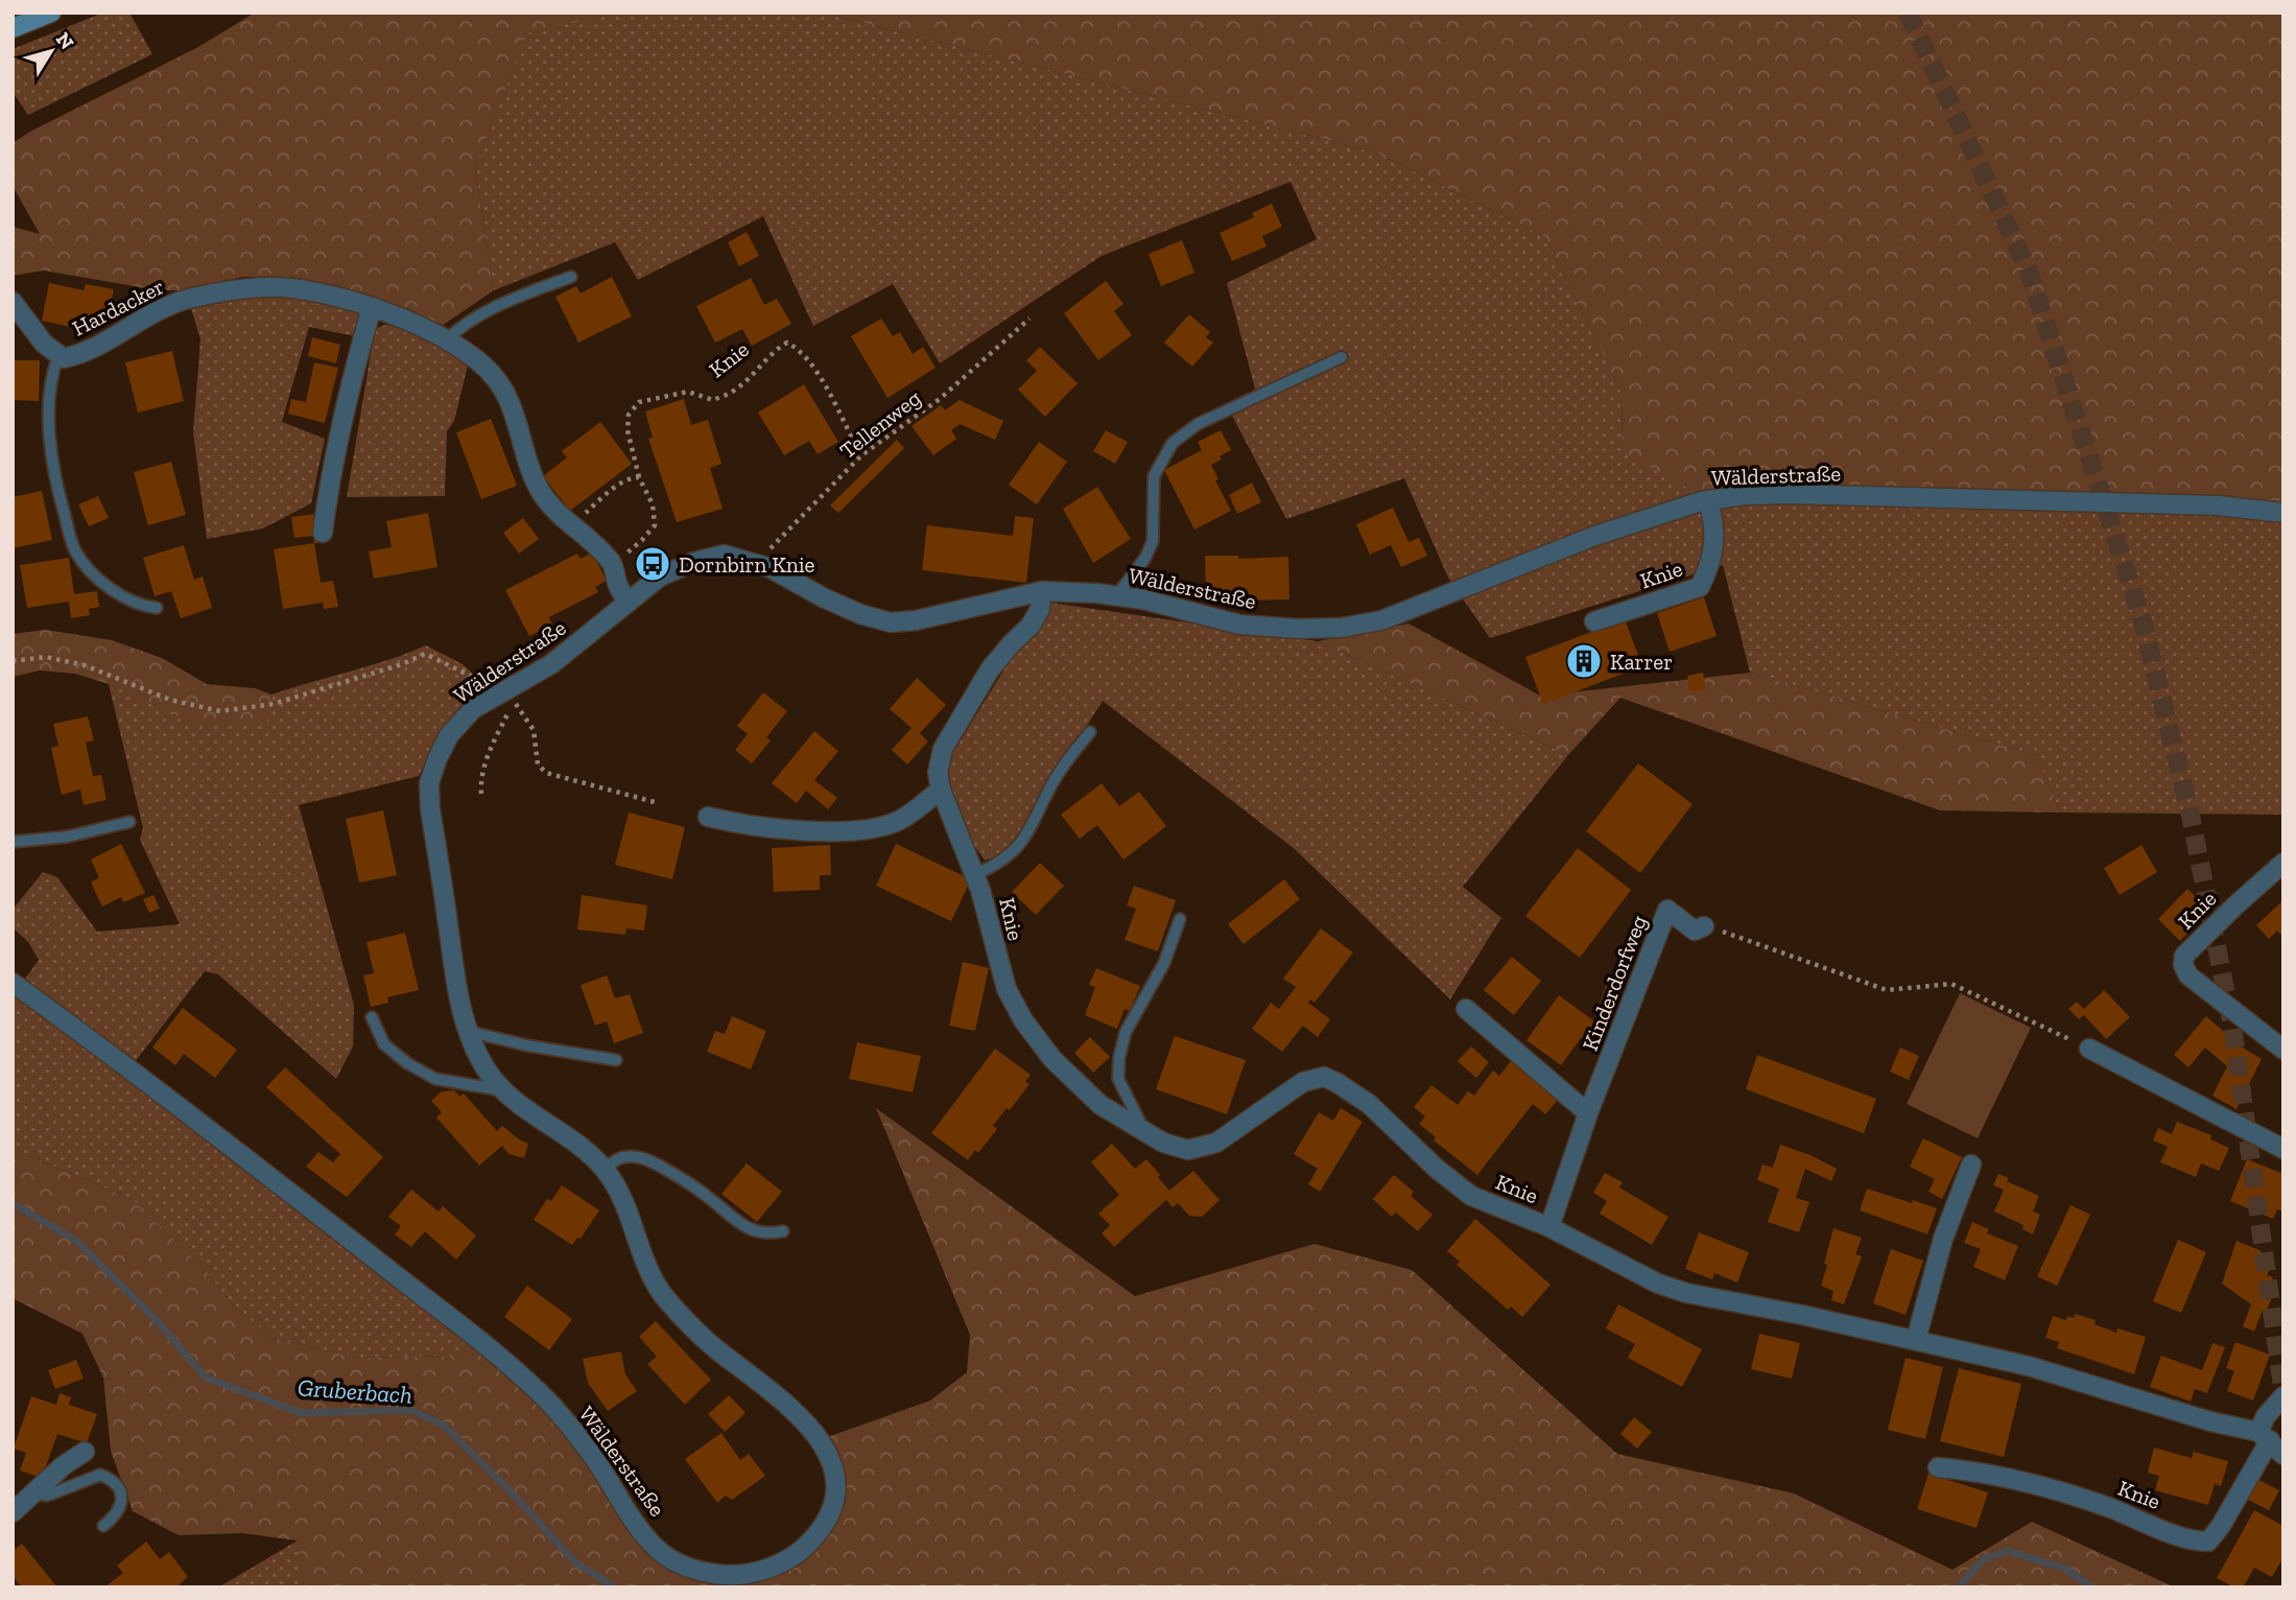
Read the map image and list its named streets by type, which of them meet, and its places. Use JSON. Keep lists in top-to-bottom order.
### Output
{
  "streets": {
    "street": [
      "Hardacker",
      "Knie",
      "Wälderstraße",
      "Kinderdorfweg"
    ],
    "path": ["Tellenweg"]
  },
  "crossings": [
    ["Hardacker", "Knie"],
    ["Hardacker", "Wälderstraße"],
    ["Knie", "Tellenweg"],
    ["Knie", "Wälderstraße"],
    ["Knie", "Kinderdorfweg"],
    ["Tellenweg", "Wälderstraße"]
  ],
  "water": ["Gruberbach"],
  "places": {
    "bus stop": ["Dornbirn Knie"],
    "building": ["Karrer"]
  },
  "north": "top right"
}
